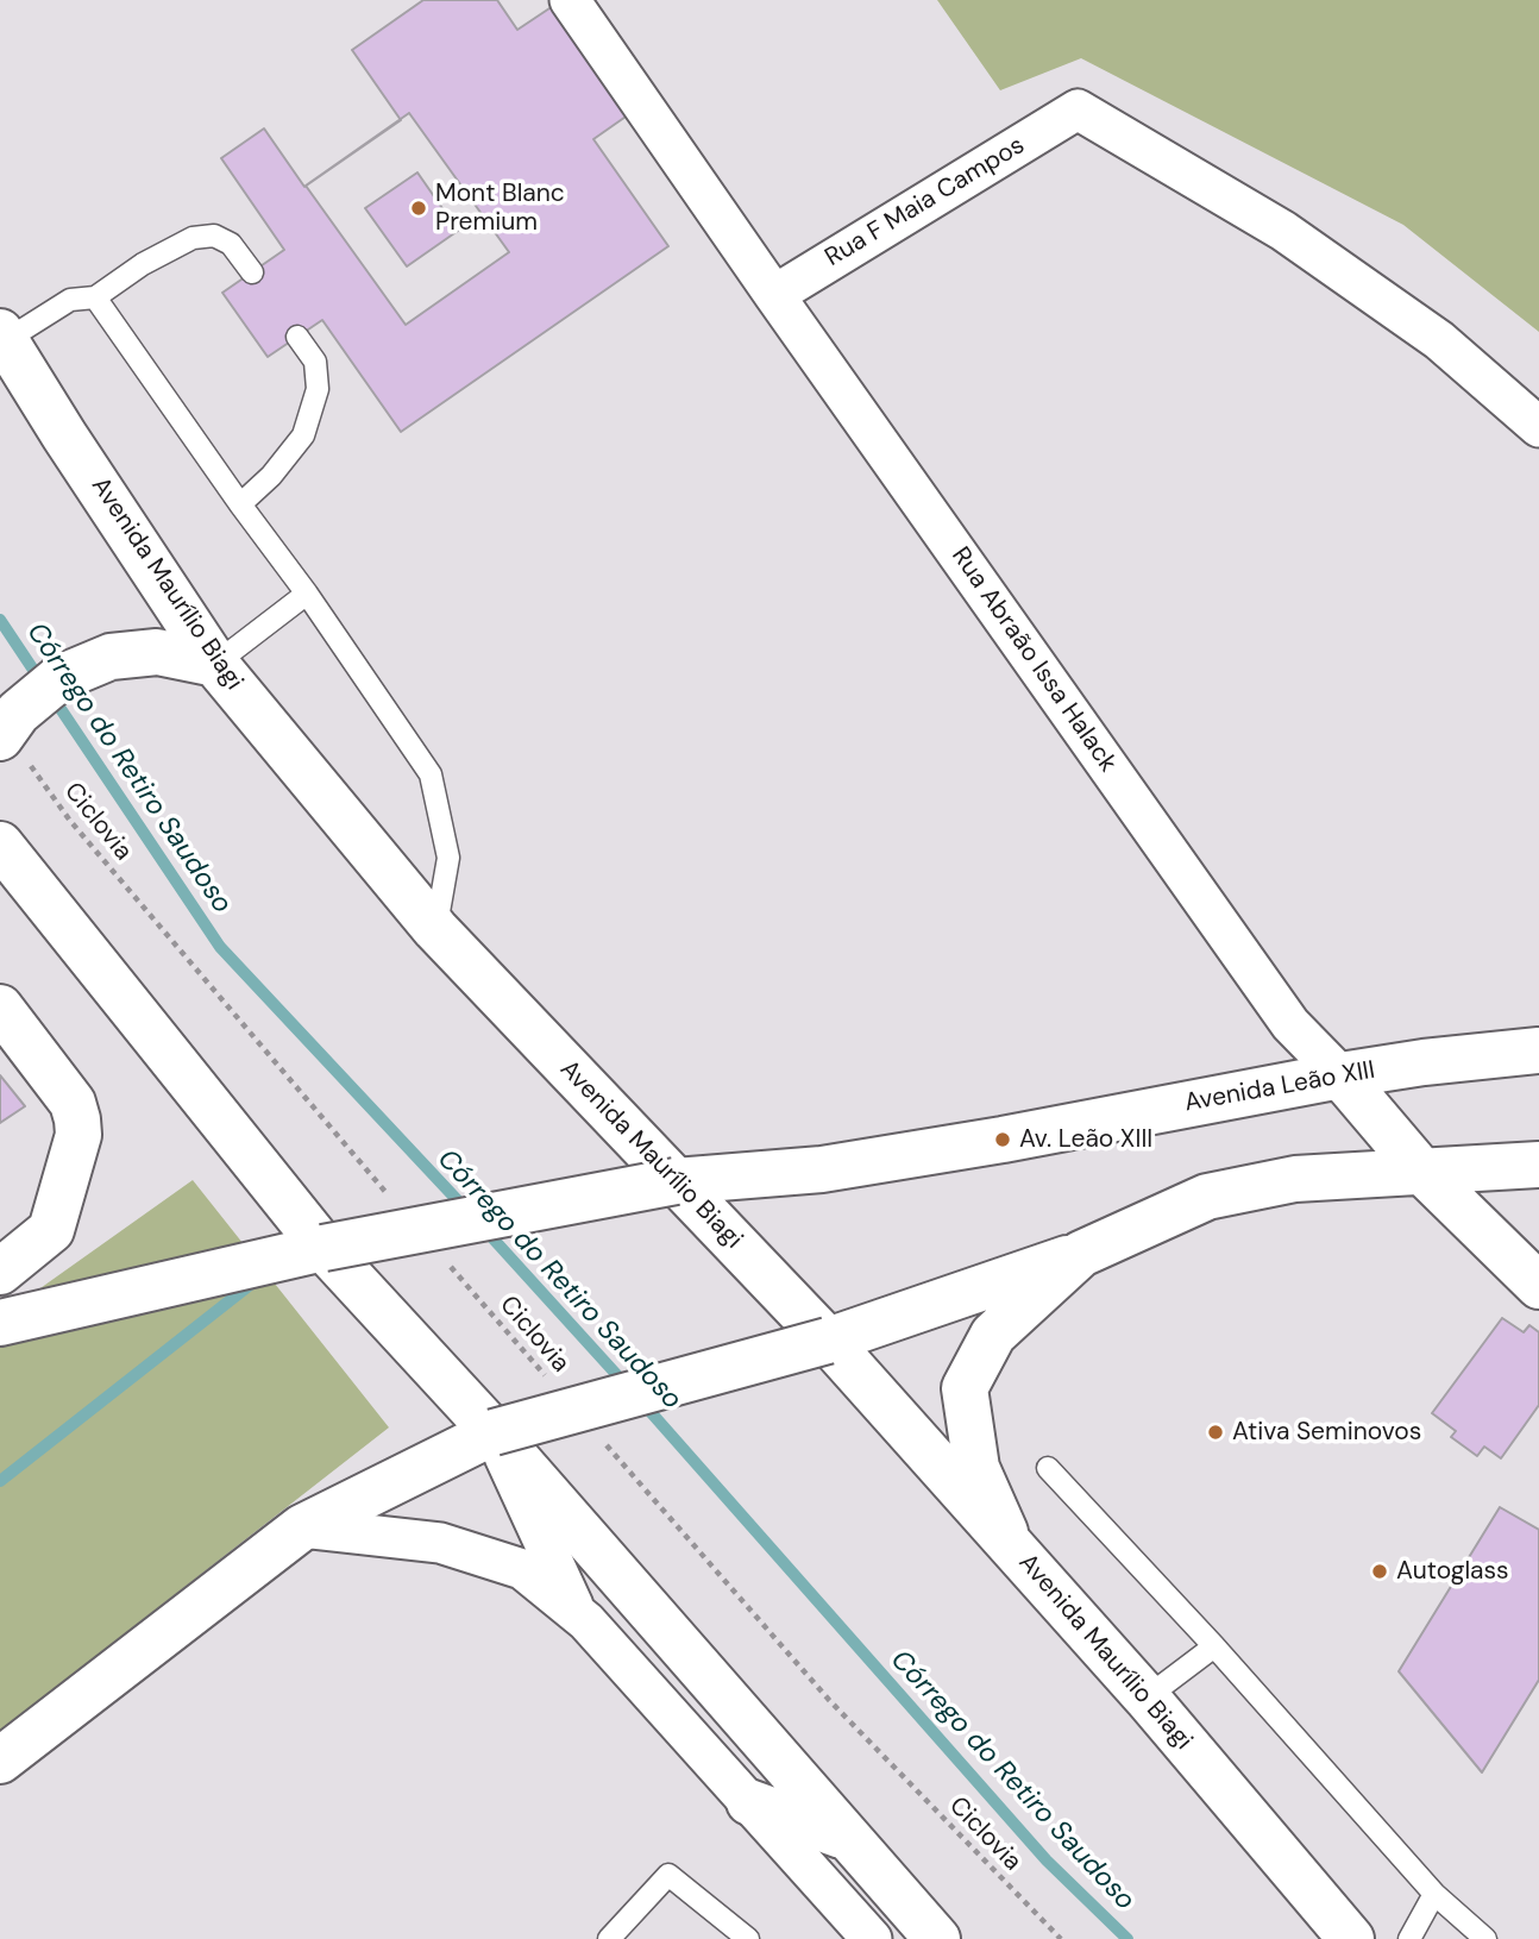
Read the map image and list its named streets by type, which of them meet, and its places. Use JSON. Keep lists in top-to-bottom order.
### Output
{
  "streets": {
    "main road": ["Avenida Maurílio Biagi", "Rua Abraão Issa Halack", "Avenida Leão XIII"],
    "street": ["Rua F Maia Campos"],
    "path": ["Ciclovia"]
  },
  "crossings": [
    ["Rua F Maia Campos", "Rua Abraão Issa Halack"],
    ["Avenida Maurílio Biagi", "Avenida Leão XIII"],
    ["Rua Abraão Issa Halack", "Avenida Leão XIII"]
  ],
  "water": ["Córrego do Retiro Saudoso"],
  "places": [
    "Mont Blanc Premium",
    "Av. Leão XIII",
    "Ativa Seminovos",
    "Autoglass"
  ]
}
